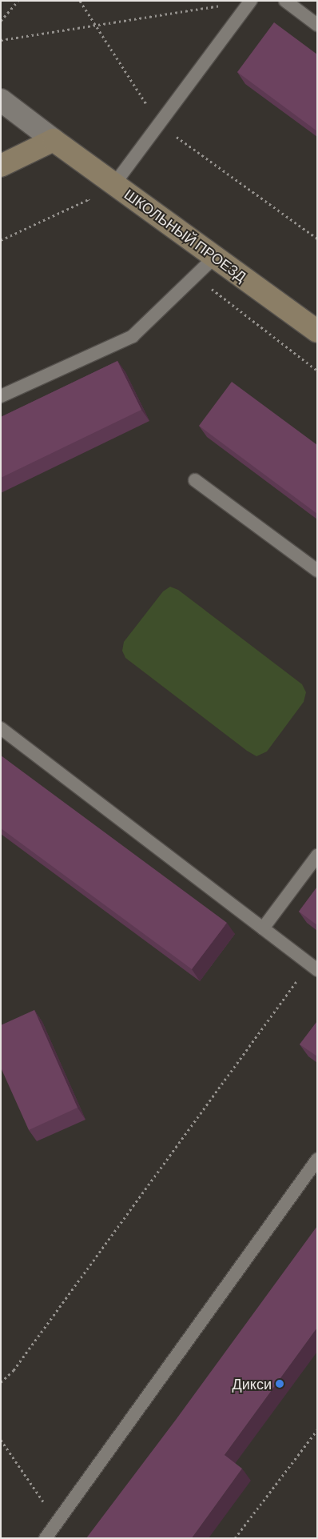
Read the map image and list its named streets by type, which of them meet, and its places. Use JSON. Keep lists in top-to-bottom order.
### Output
{
  "streets": {
    "main road": ["ШКОЛЬНЫЙ ПРОЕЗД"]
  },
  "places": ["Дикси"]
}
